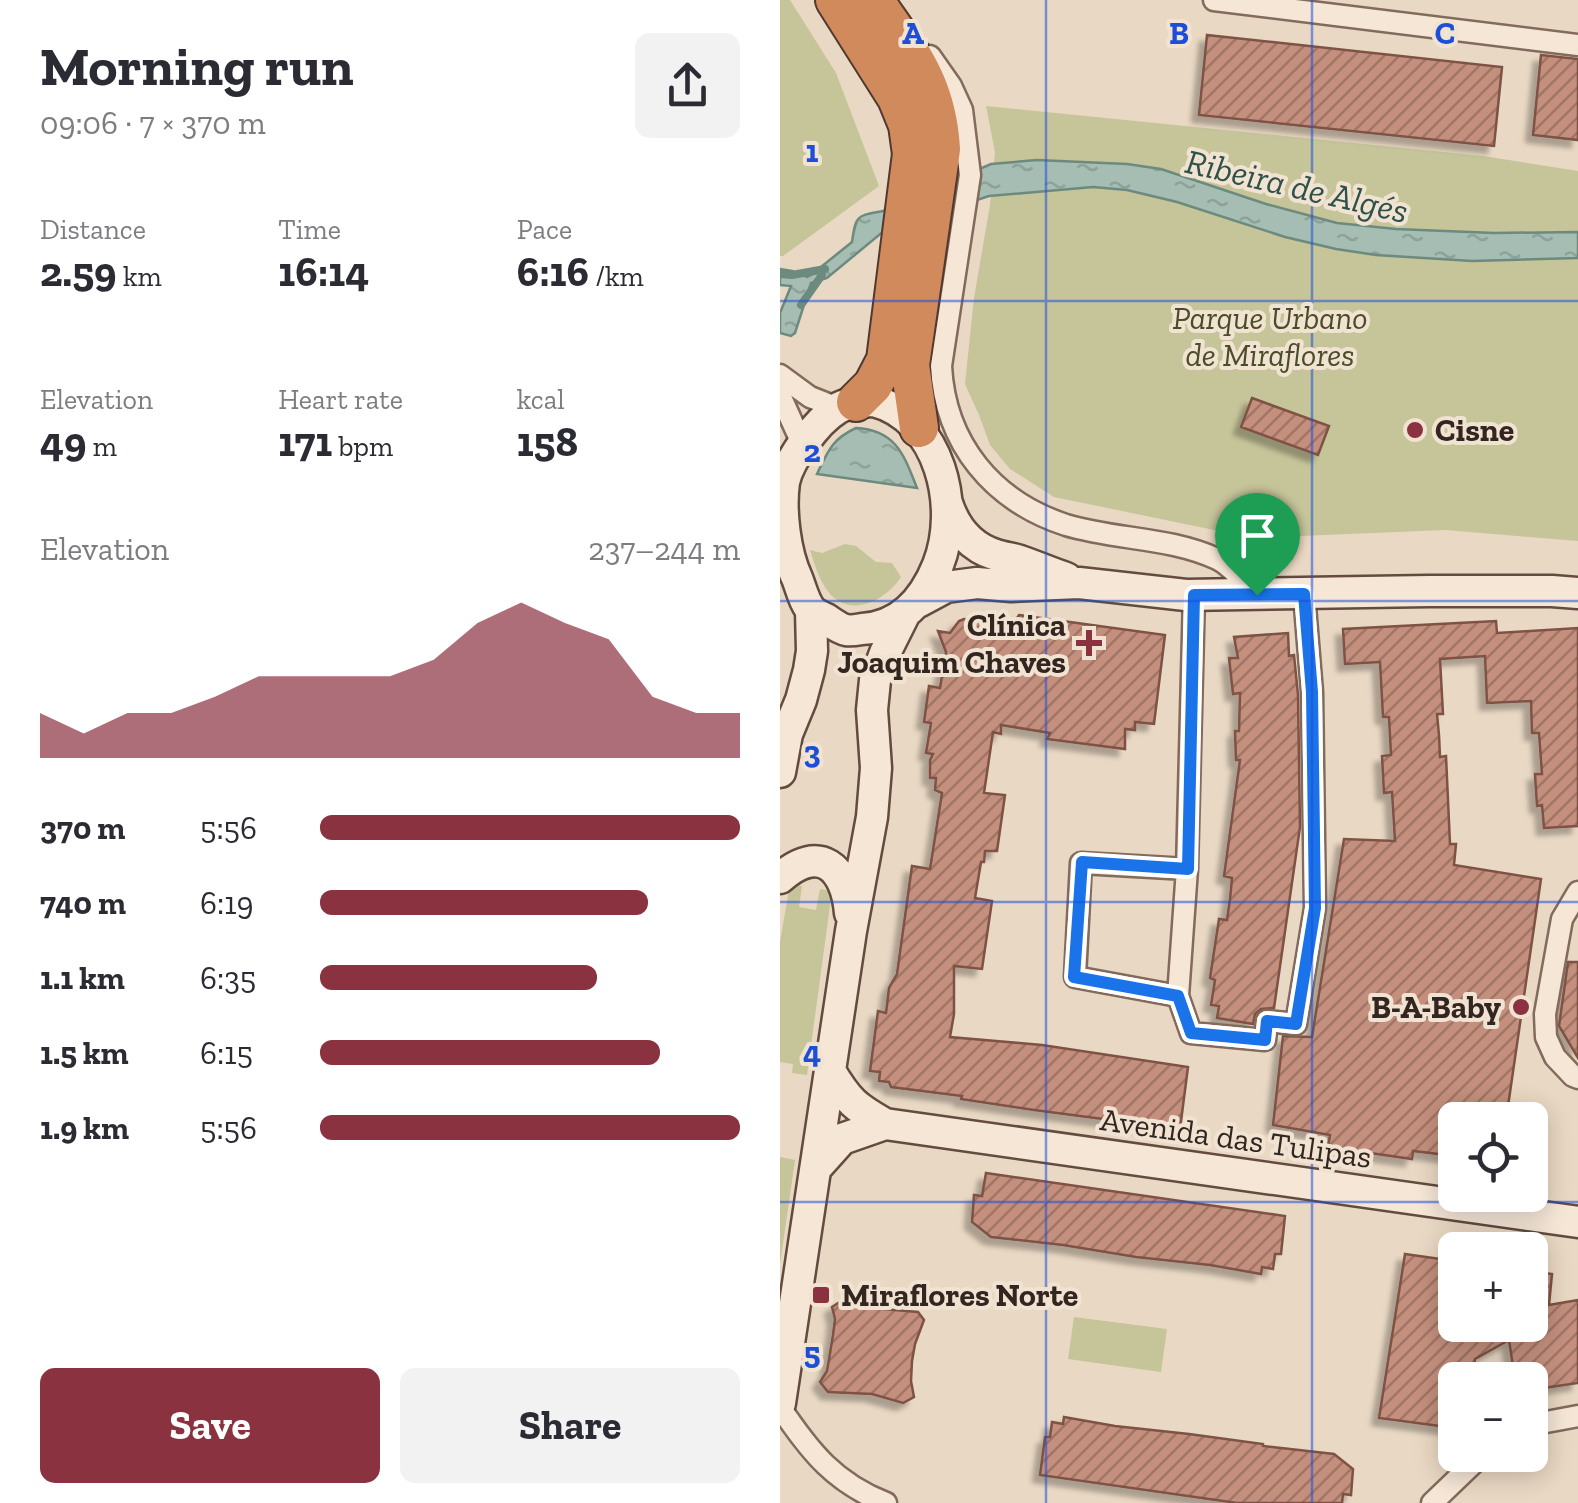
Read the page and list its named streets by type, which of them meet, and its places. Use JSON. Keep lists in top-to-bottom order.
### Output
{
  "streets": {
    "street": ["Avenida das Tulipas"]
  },
  "water": ["Ribeira de Algés"],
  "parks": ["Parque Urbano de Miraflores"],
  "places": {
    "other": ["Cisne", "B-A-Baby"],
    "health": ["Clínica Joaquim Chaves"],
    "transit": ["Miraflores Norte"]
  },
  "page": {
    "heading": ["Morning run", "09:06 · 7 × 370 m"],
    "stats": [
      ["Distance", "2.59 km"],
      ["Time", "16:14"],
      ["Pace", "6:16 /km"],
      ["Elevation", "49 m"],
      ["Heart rate", "171 bpm"],
      ["kcal", "158"]
    ],
    "chart": ["Elevation", "237–244 m"],
    "list": [
      {
        "name": "370 m",
        "note": "5:56"
      },
      {
        "name": "740 m",
        "note": "6:19"
      },
      {
        "name": "1.1 km",
        "note": "6:35"
      },
      {
        "name": "1.5 km",
        "note": "6:15"
      },
      {
        "name": "1.9 km",
        "note": "5:56"
      }
    ],
    "map_buttons": ["+", "−"],
    "buttons": ["Save", "Share"]
  },
  "grid": {
    "columns": ["A", "B", "C"],
    "rows": [
      "1",
      "2",
      "3",
      "4",
      "5"
    ]
  }
}
